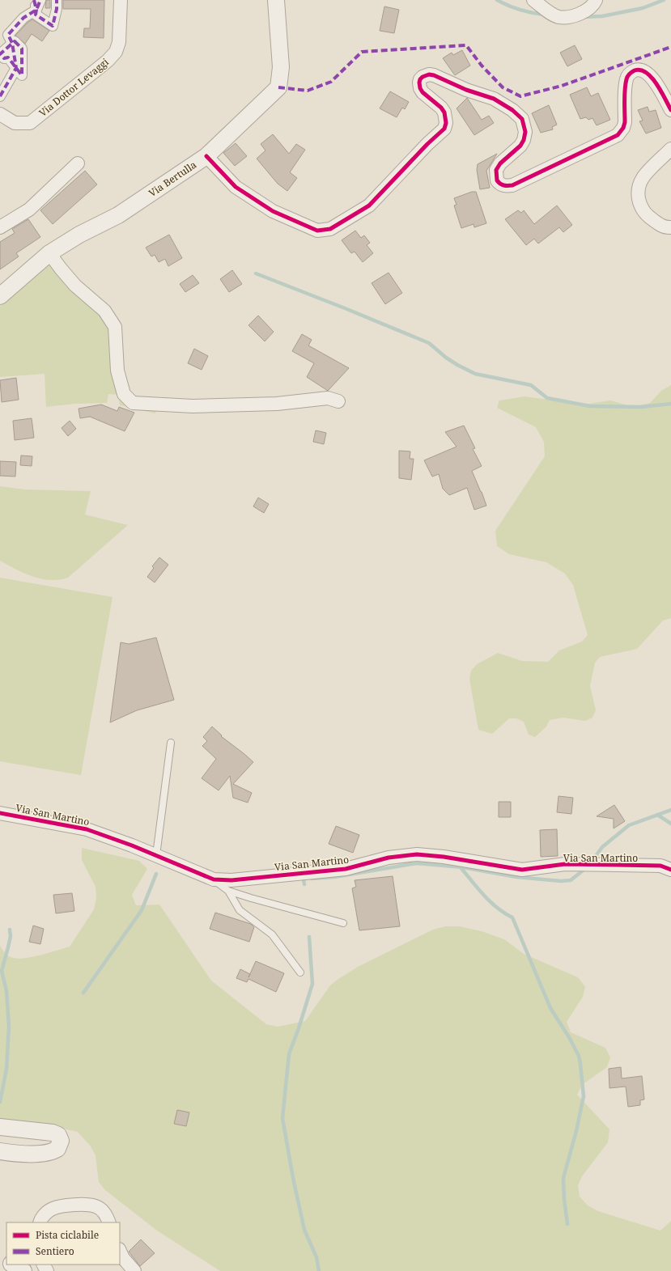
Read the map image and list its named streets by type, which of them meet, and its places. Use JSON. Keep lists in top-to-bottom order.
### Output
{
  "streets": {
    "street": ["Via Dottor Levaggi", "Via Bertulla", "Via San Martino"]
  },
  "legend": ["Pista ciclabile", "Sentiero"]
}
